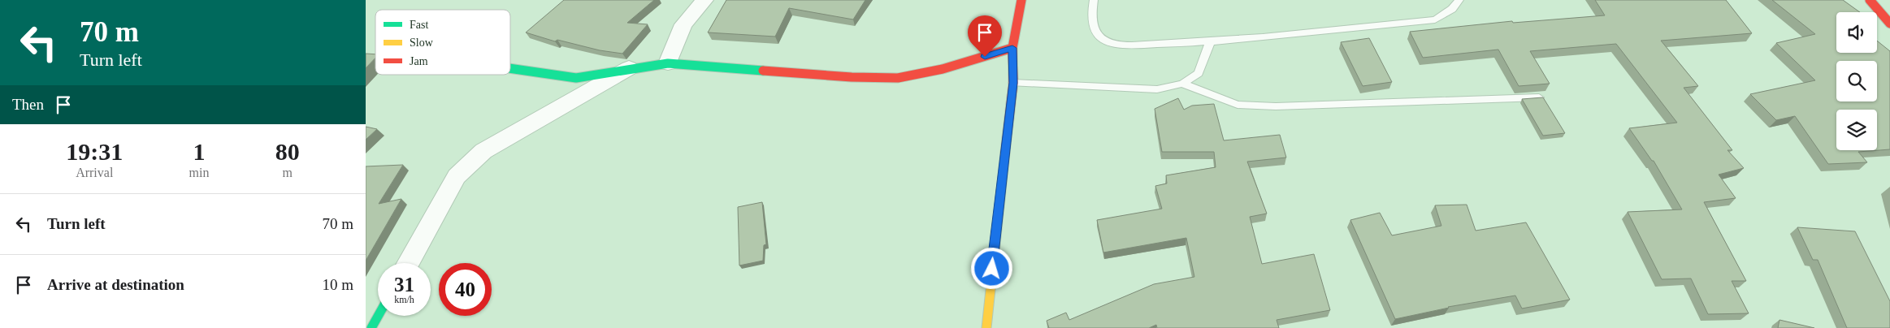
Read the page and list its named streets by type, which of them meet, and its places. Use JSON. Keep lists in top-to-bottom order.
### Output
{
  "legend": ["Fast", "Slow", "Jam"],
  "page": {
    "turn": ["70 m", "Turn left"],
    "then": "Then",
    "eta": [
      "19:31",
      "Arrival",
      "1",
      "min",
      "80",
      "m"
    ],
    "list": [
      {
        "name": "Turn left",
        "value": "70 m"
      },
      {
        "name": "Arrive at destination",
        "value": "10 m"
      }
    ],
    "speed": "31 km/h",
    "limit": "40"
  }
}
